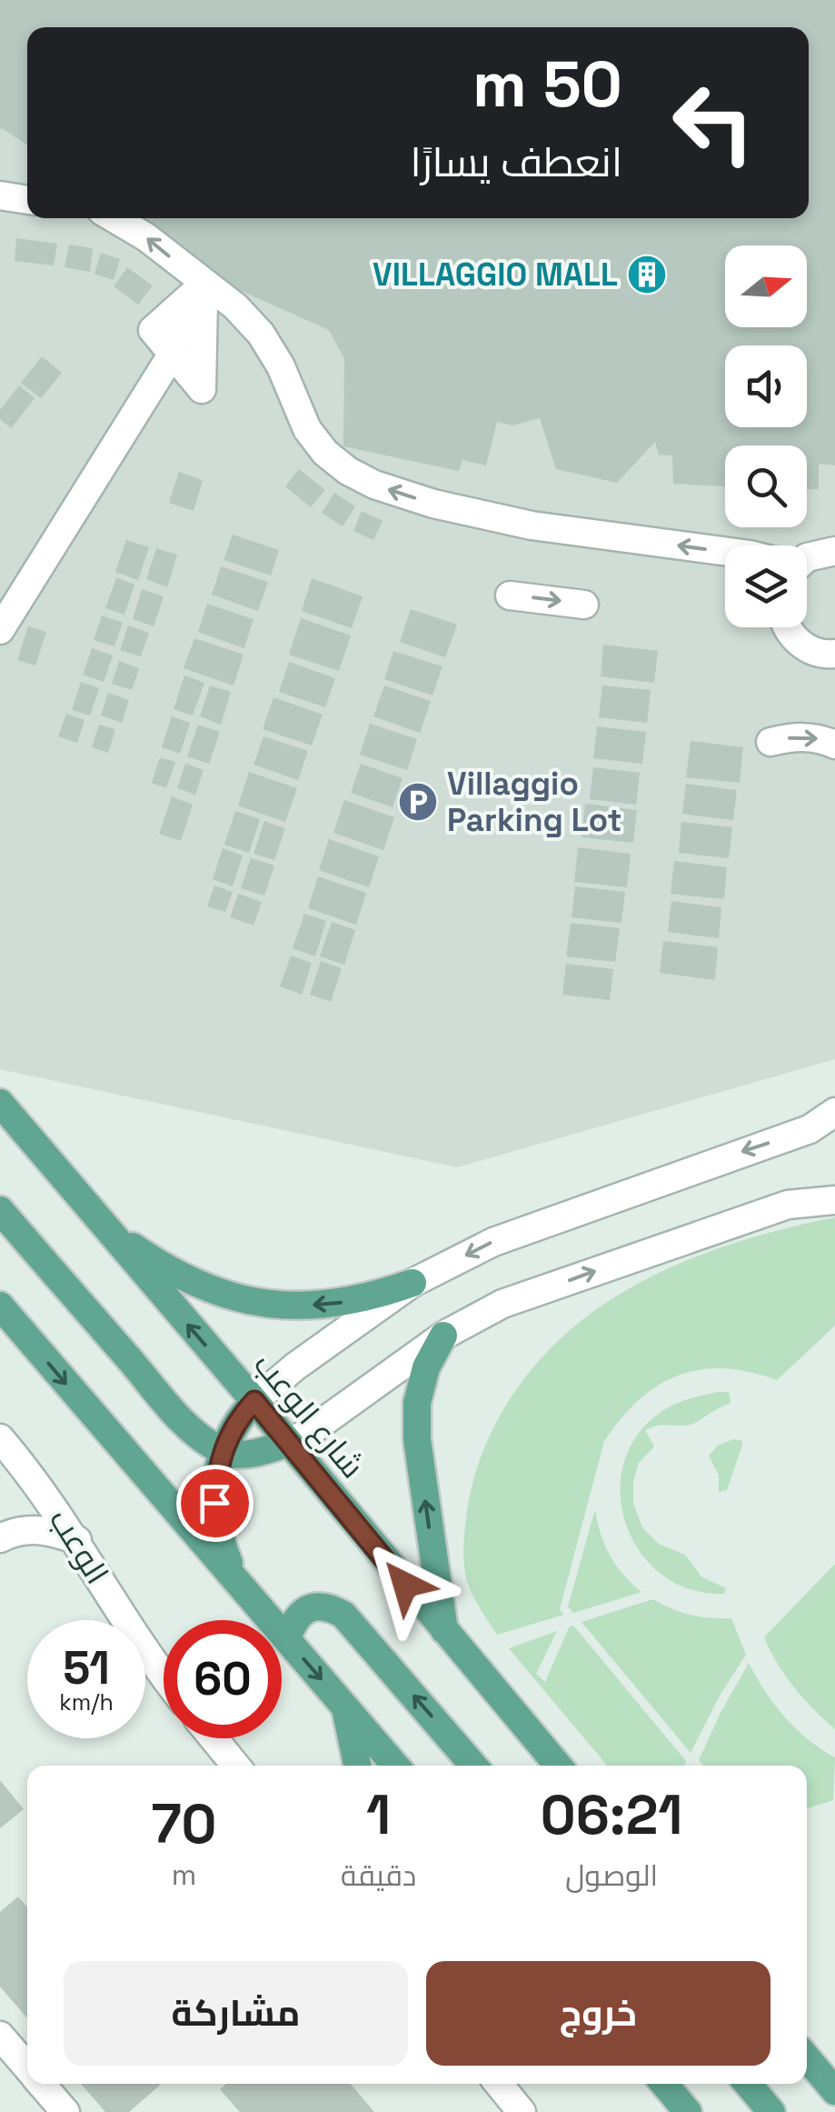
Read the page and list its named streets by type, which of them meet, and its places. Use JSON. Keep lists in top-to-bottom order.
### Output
{
  "streets": {
    "main road": ["شارع الوعب"],
    "street": ["الوعب"]
  },
  "places": {
    "building": ["VILLAGGIO MALL"],
    "parking": ["Villaggio Parking Lot"]
  },
  "north": "right",
  "page": {
    "turn": ["50 m", "انعطف يسارًا"],
    "speed": "51 km/h",
    "limit": "60",
    "eta": [
      "06:21",
      "الوصول",
      "1",
      "دقيقة",
      "70",
      "m"
    ],
    "buttons": ["خروج", "مشاركة"]
  }
}
